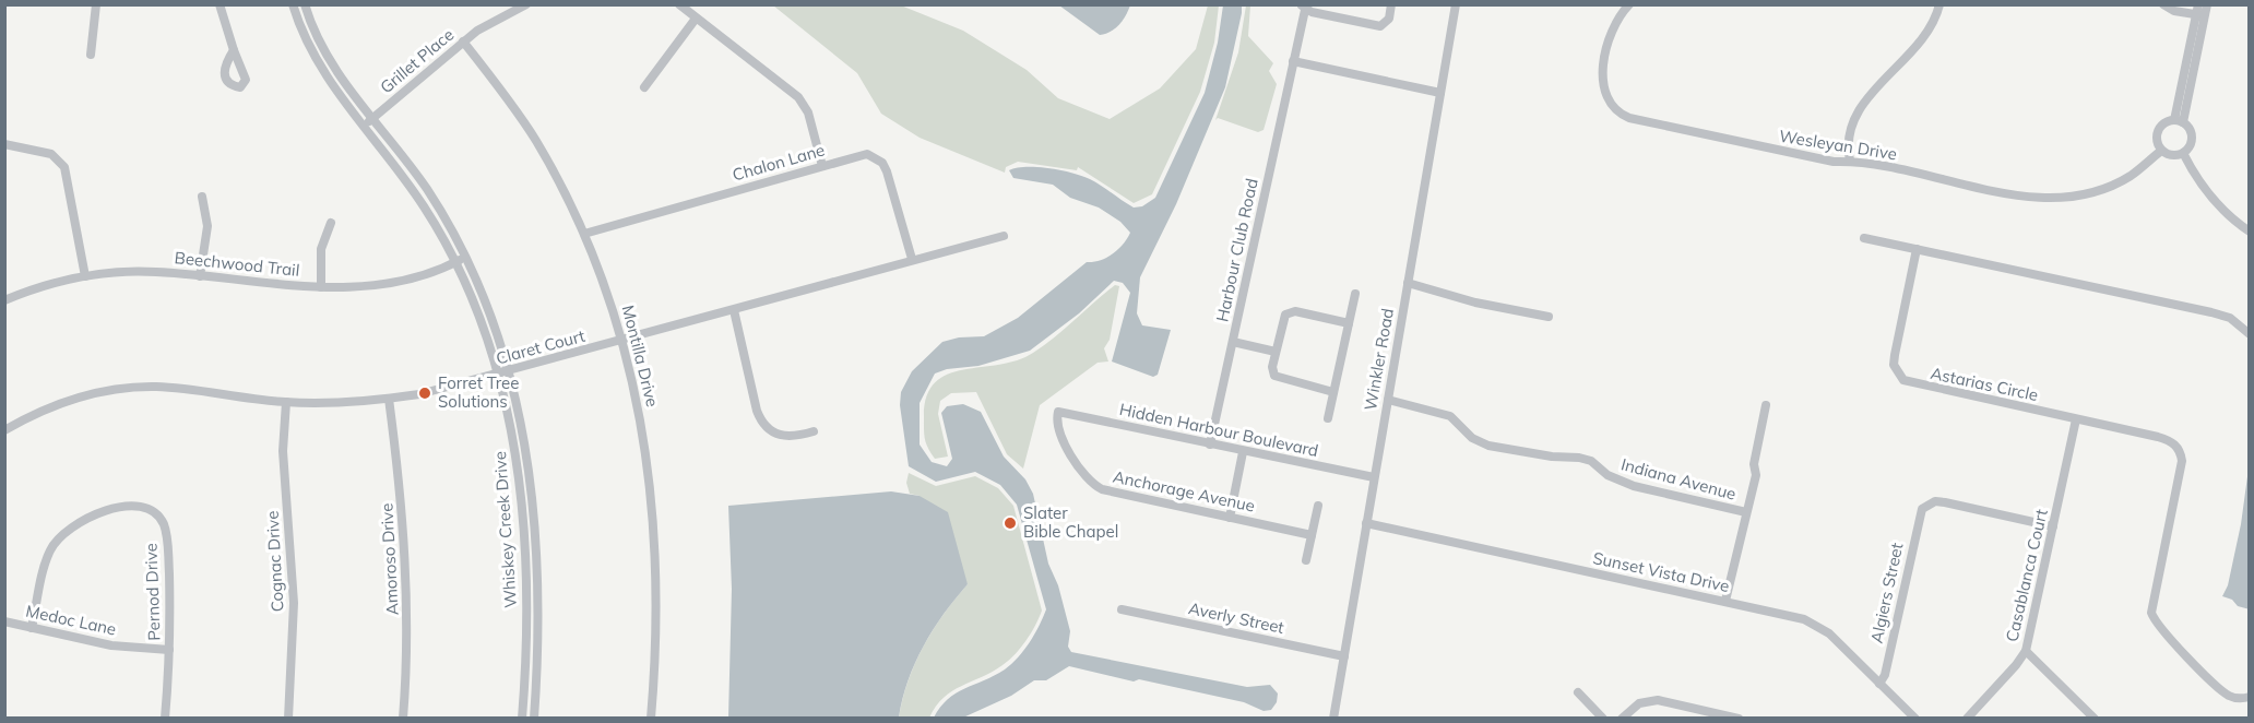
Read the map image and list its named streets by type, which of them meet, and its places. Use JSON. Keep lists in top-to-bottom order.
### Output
{
  "streets": {
    "street": [
      "Grillet Place",
      "Wesleyan Drive",
      "Chalon Lane",
      "Harbour Club Road",
      "Beechwood Trail",
      "Claret Court",
      "Montilla Drive",
      "Winkler Road",
      "Astarias Circle",
      "Hidden Harbour Boulevard",
      "Indiana Avenue",
      "Anchorage Avenue",
      "Whiskey Creek Drive",
      "Amoroso Drive",
      "Cognac Drive",
      "Sunset Vista Drive",
      "Casablanca Court",
      "Pernod Drive",
      "Algiers Street",
      "Averly Street",
      "Medoc Lane"
    ]
  },
  "crossings": [
    ["Grillet Place", "Montilla Drive"],
    ["Grillet Place", "Whiskey Creek Drive"],
    ["Chalon Lane", "Claret Court"],
    ["Chalon Lane", "Montilla Drive"],
    ["Harbour Club Road", "Hidden Harbour Boulevard"],
    ["Beechwood Trail", "Whiskey Creek Drive"],
    ["Claret Court", "Montilla Drive"],
    ["Claret Court", "Whiskey Creek Drive"],
    ["Claret Court", "Amoroso Drive"],
    ["Claret Court", "Cognac Drive"],
    ["Winkler Road", "Hidden Harbour Boulevard"],
    ["Winkler Road", "Indiana Avenue"],
    ["Winkler Road", "Sunset Vista Drive"],
    ["Winkler Road", "Averly Street"],
    ["Astarias Circle", "Casablanca Court"],
    ["Hidden Harbour Boulevard", "Anchorage Avenue"],
    ["Sunset Vista Drive", "Algiers Street"],
    ["Casablanca Court", "Algiers Street"],
    ["Pernod Drive", "Medoc Lane"]
  ],
  "places": ["Forret Tree Solutions", "Slater Bible Chapel"]
}
